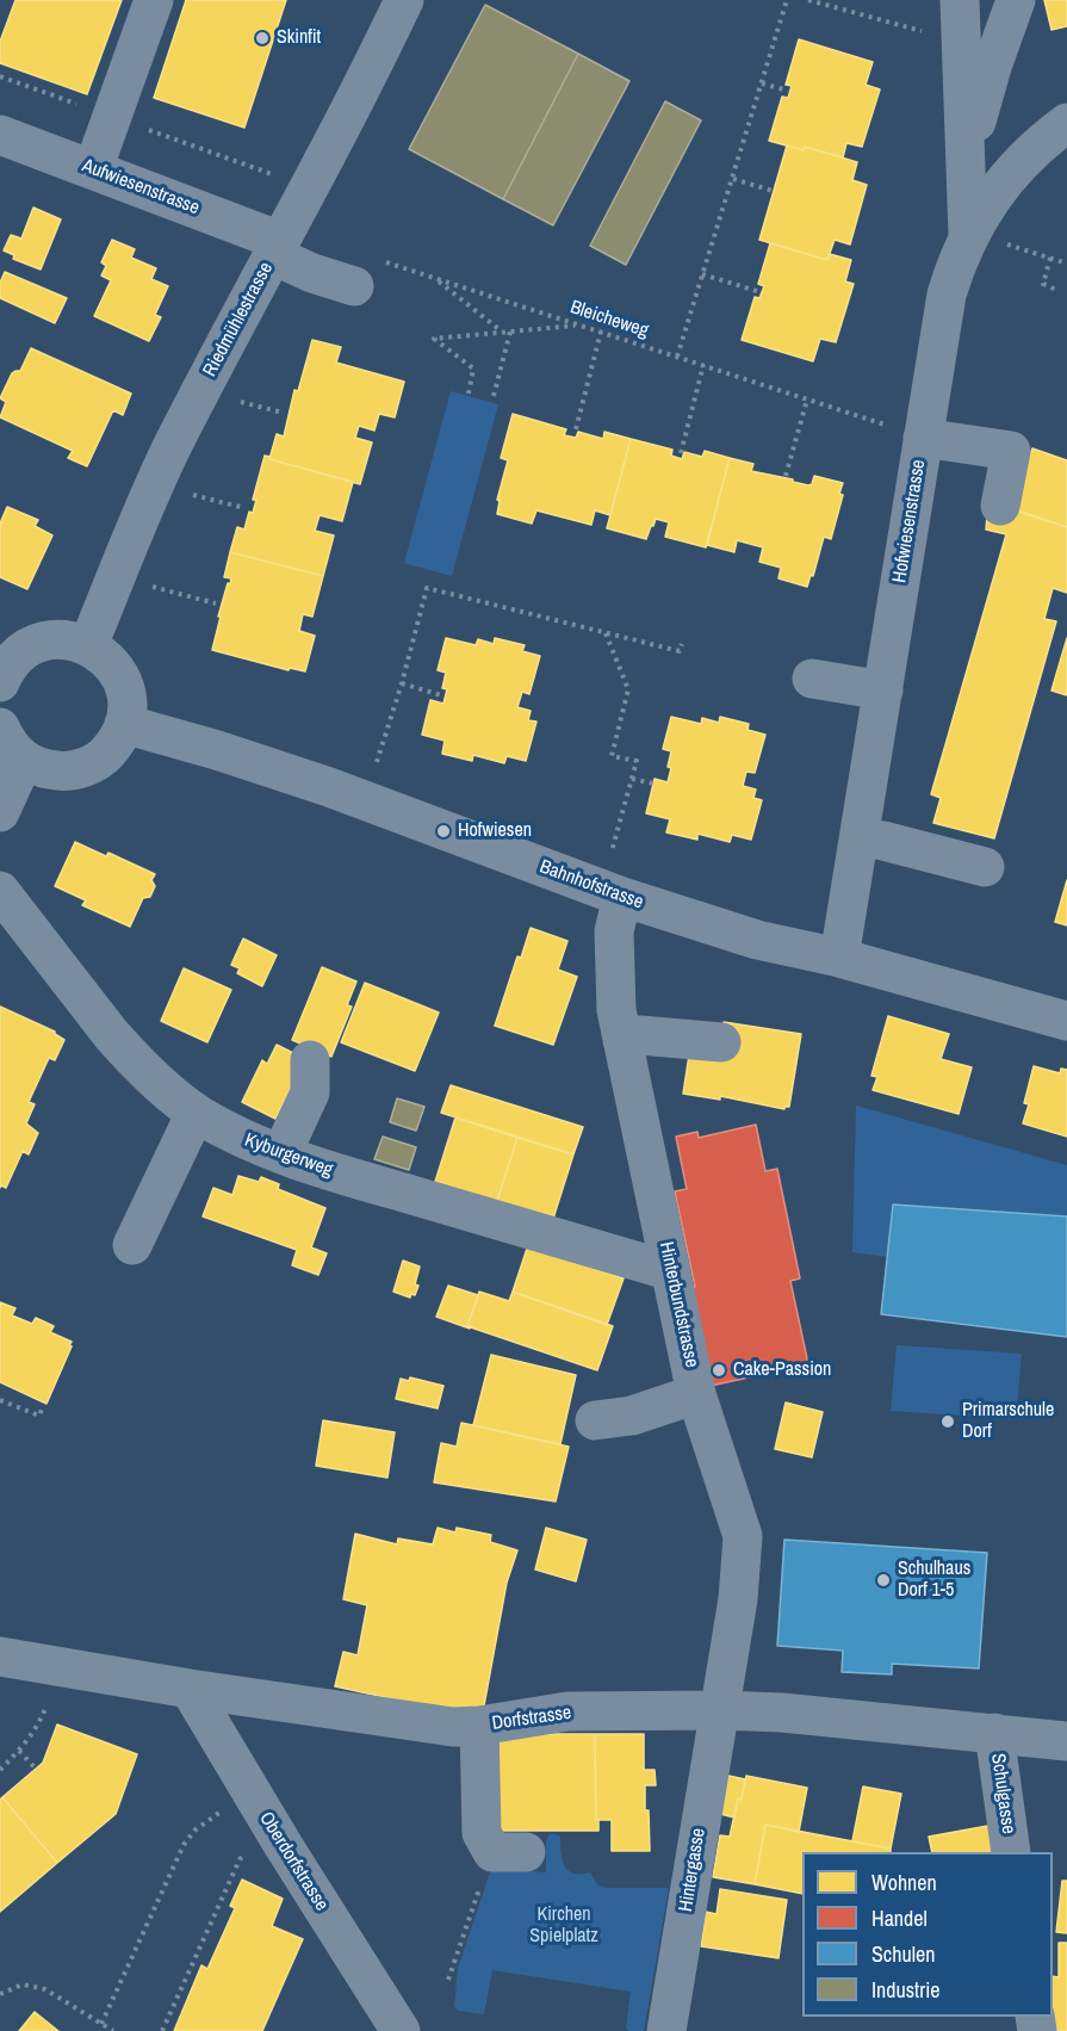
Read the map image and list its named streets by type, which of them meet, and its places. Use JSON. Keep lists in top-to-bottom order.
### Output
{
  "streets": {
    "street": [
      "Aufwiesenstrasse",
      "Riedmühlestrasse",
      "Hofwiesenstrasse",
      "Bahnhofstrasse",
      "Kyburgerweg",
      "Hinterbundstrasse",
      "Dorfstrasse",
      "Schulgasse",
      "Oberdorfstrasse",
      "Hintergasse"
    ],
    "path": ["Bleicheweg"]
  },
  "crossings": [
    ["Aufwiesenstrasse", "Riedmühlestrasse"],
    ["Bleicheweg", "Hofwiesenstrasse"],
    ["Hofwiesenstrasse", "Bahnhofstrasse"],
    ["Bahnhofstrasse", "Hinterbundstrasse"],
    ["Kyburgerweg", "Hinterbundstrasse"],
    ["Hinterbundstrasse", "Dorfstrasse"],
    ["Hinterbundstrasse", "Hintergasse"],
    ["Dorfstrasse", "Schulgasse"],
    ["Dorfstrasse", "Oberdorfstrasse"],
    ["Dorfstrasse", "Hintergasse"]
  ],
  "parks": ["Kirchen Spielplatz"],
  "places": [
    "Skinfit",
    "Hofwiesen",
    "Cake-Passion",
    "Primarschule Dorf",
    "Schulhaus Dorf 1-5"
  ],
  "legend": [
    "Wohnen",
    "Handel",
    "Schulen",
    "Industrie"
  ]
}
